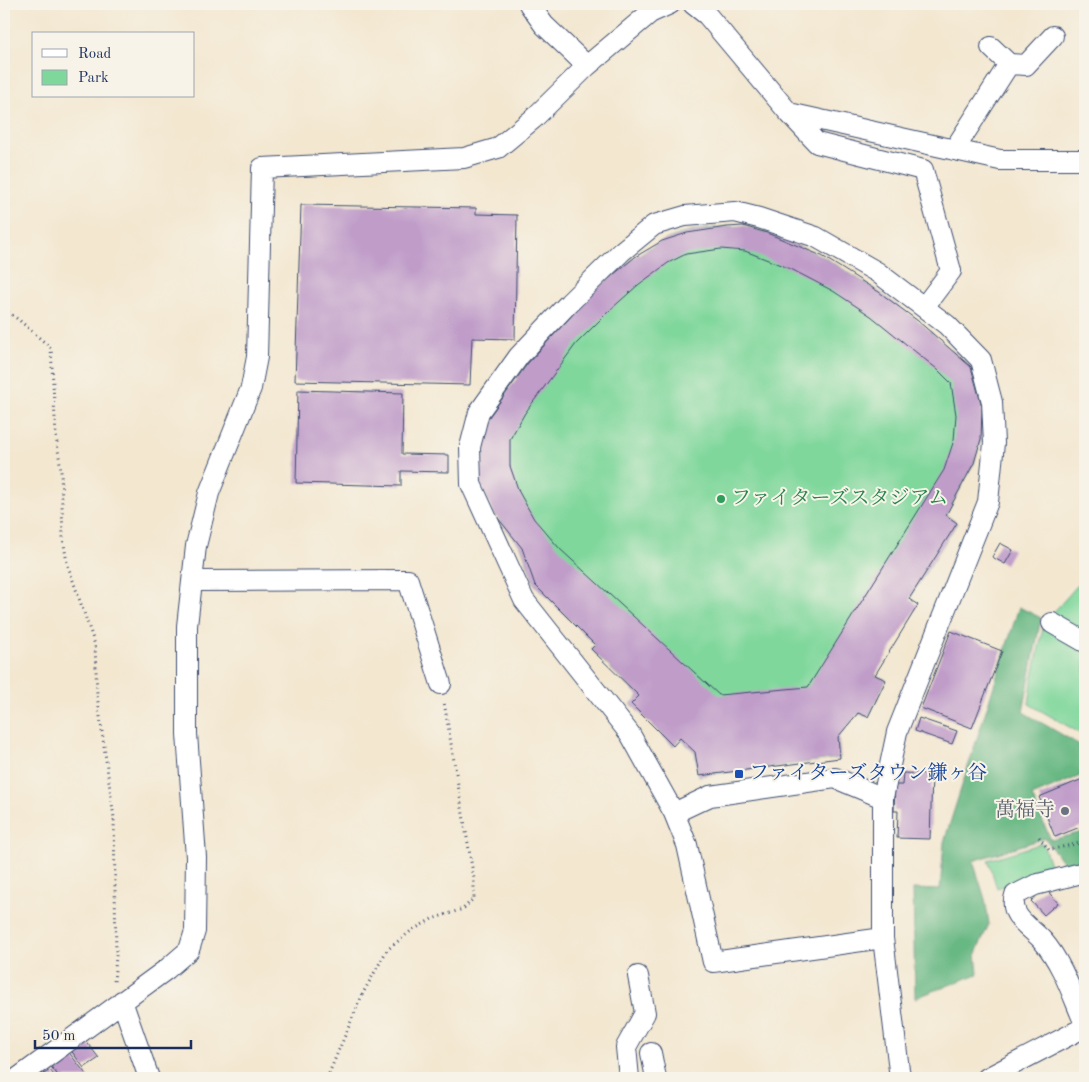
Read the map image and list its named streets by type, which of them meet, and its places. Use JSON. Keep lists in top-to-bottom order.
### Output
{
  "places": {
    "other": ["ファイターズスタジアム", "萬福寺"],
    "transit": ["ファイターズタウン鎌ヶ谷"]
  },
  "legend": ["Road", "Park"],
  "scale_bar": "50 m"
}
